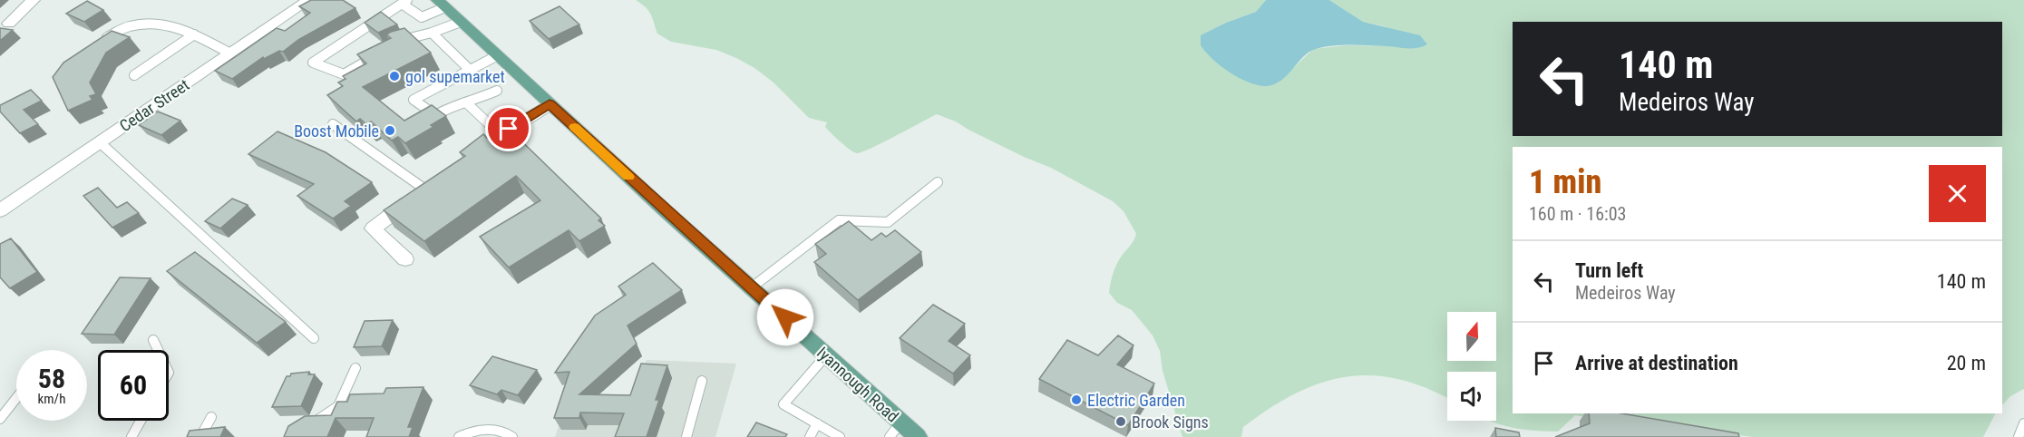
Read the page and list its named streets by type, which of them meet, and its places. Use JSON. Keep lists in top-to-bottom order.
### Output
{
  "streets": {
    "main road": ["Iyannough Road"],
    "street": ["Cedar Street"]
  },
  "places": [
    "gol supemarket",
    "Boost Mobile",
    "Electric Garden",
    "Brook Signs"
  ],
  "north": "top",
  "page": {
    "turn": ["140 m", "Medeiros Way"],
    "heading": ["1 min", "160 m · 16:03"],
    "list": [
      {
        "name": "Turn left",
        "note": "Medeiros Way",
        "value": "140 m"
      },
      {
        "name": "Arrive at destination",
        "value": "20 m"
      }
    ],
    "speed": "58 km/h",
    "limit": "60"
  }
}
